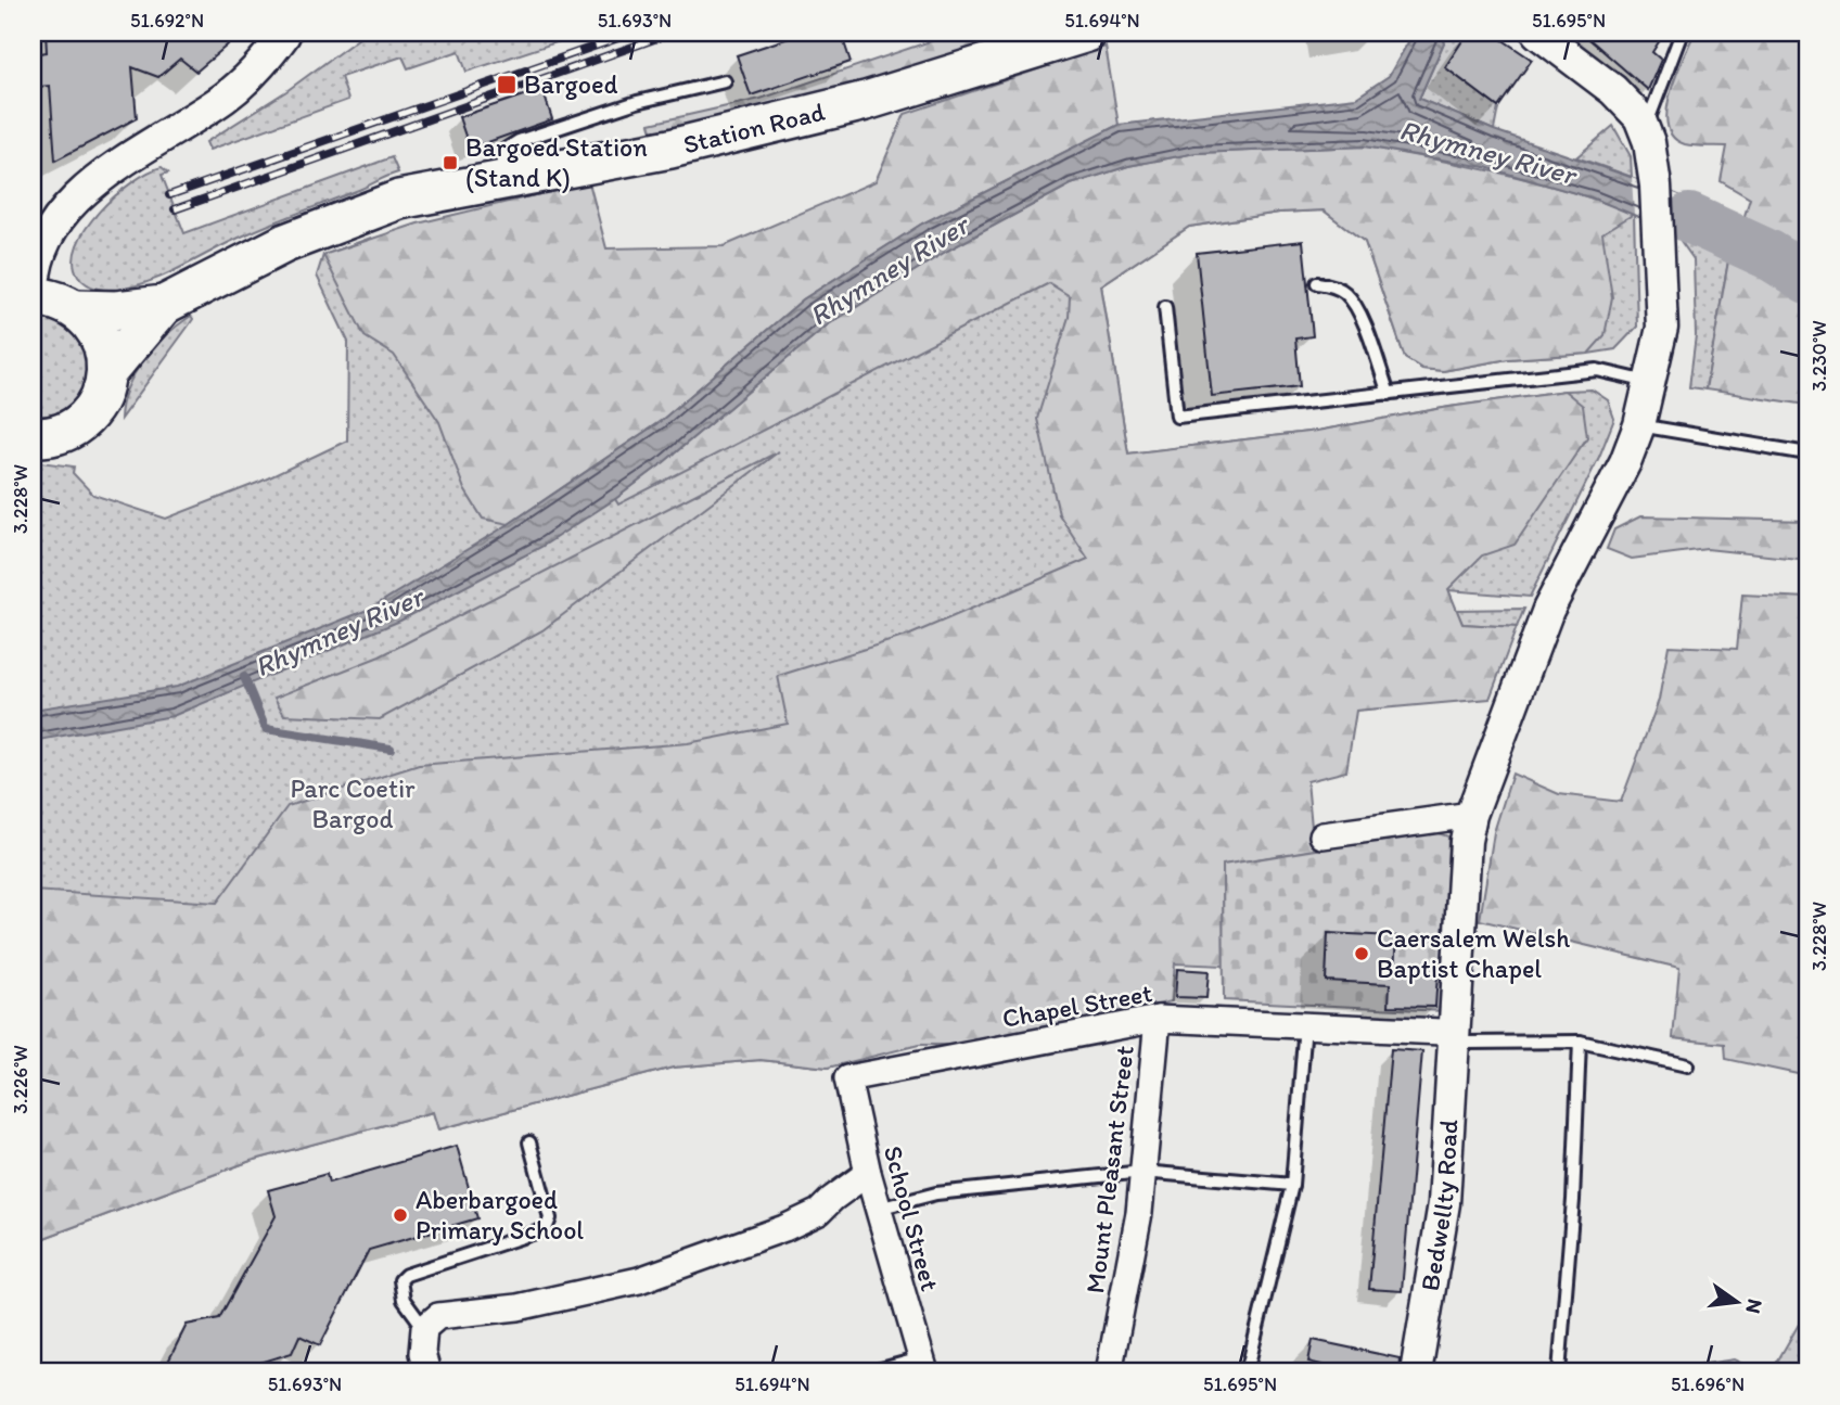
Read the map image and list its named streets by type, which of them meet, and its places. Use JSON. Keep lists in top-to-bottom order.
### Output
{
  "streets": {
    "main road": ["Station Road"],
    "street": [
      "Chapel Street",
      "Mount Pleasant Street",
      "Bedwellty Road",
      "School Street"
    ]
  },
  "crossings": [
    ["Chapel Street", "Mount Pleasant Street"],
    ["Chapel Street", "Bedwellty Road"],
    ["Chapel Street", "School Street"]
  ],
  "water": ["Rhymney River"],
  "parks": ["Parc Coetir Bargod"],
  "places": {
    "transit": ["Bargoed", "Bargoed Station (Stand K)"],
    "other": ["Caersalem Welsh Baptist Chapel", "Aberbargoed Primary School"]
  },
  "north": "right",
  "coordinates": [
    "51.692°N",
    "51.693°N",
    "51.694°N",
    "51.695°N",
    "3.230°W",
    "3.228°W",
    "3.226°W",
    "51.696°N"
  ]
}
